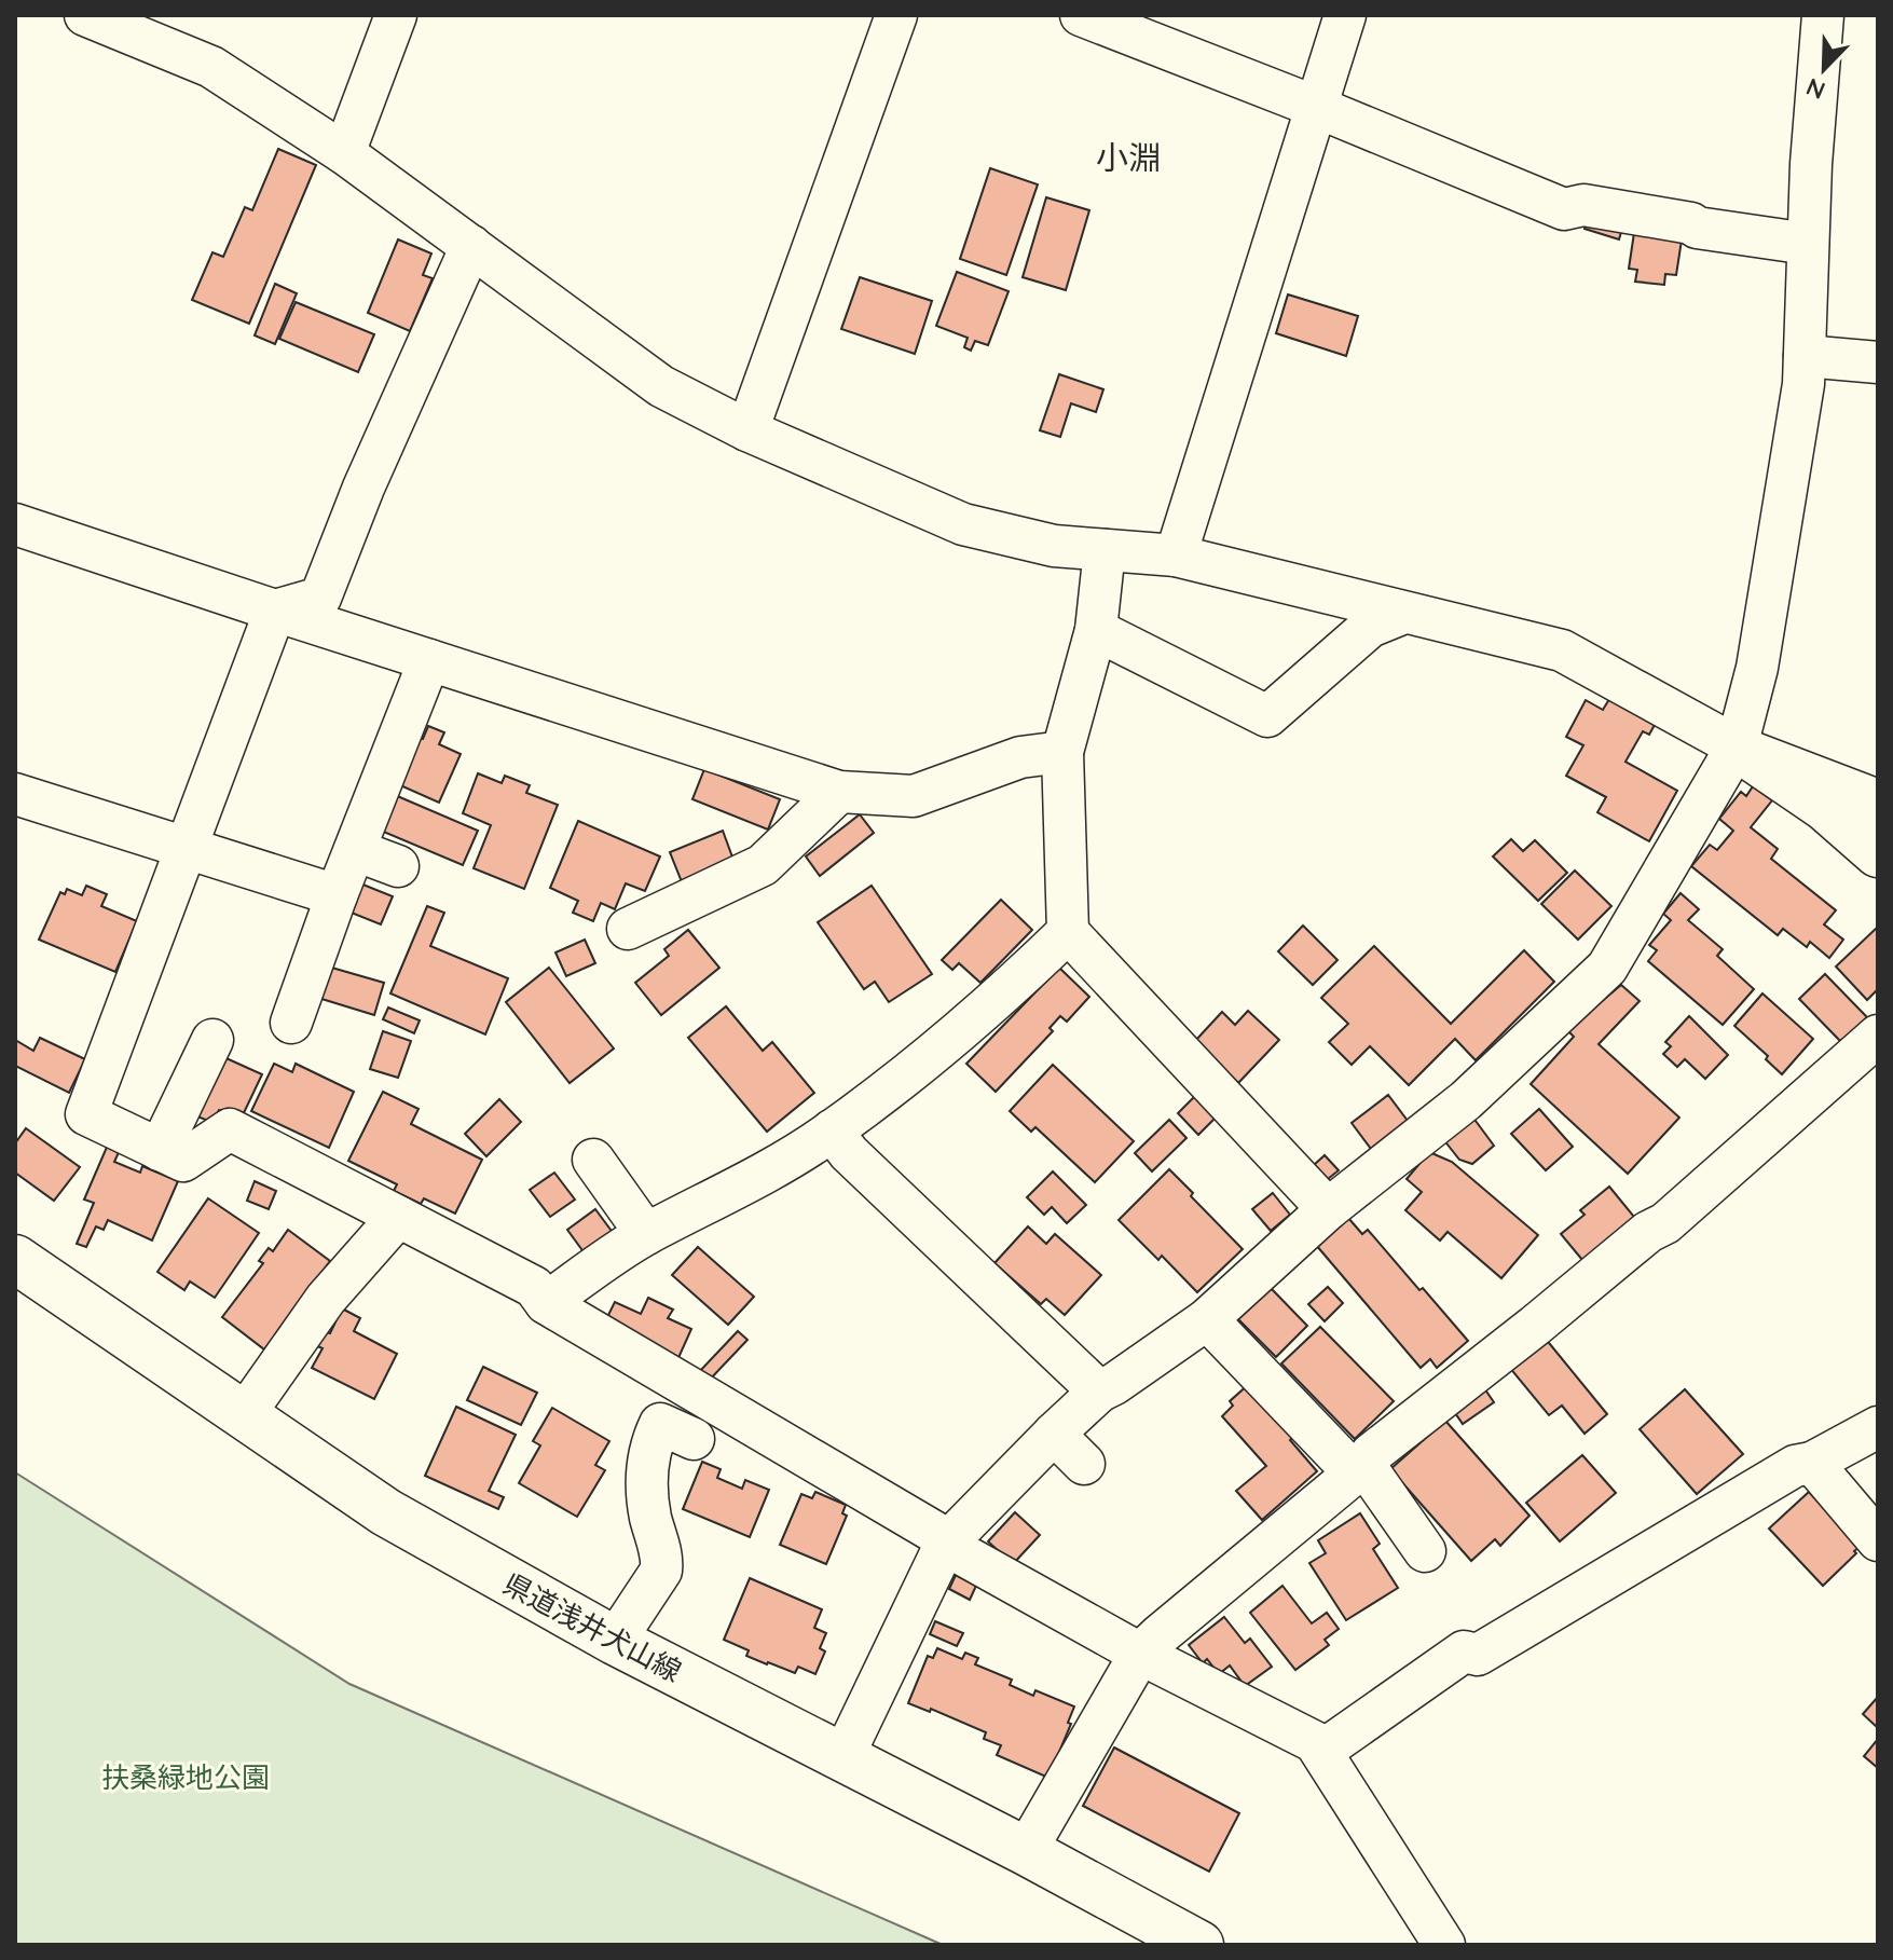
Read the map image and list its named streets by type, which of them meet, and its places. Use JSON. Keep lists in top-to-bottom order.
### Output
{
  "streets": {
    "main road": ["県道浅井犬山線"]
  },
  "districts": ["小淵"],
  "parks": ["扶桑緑地公園"],
  "north": "bottom left"
}
